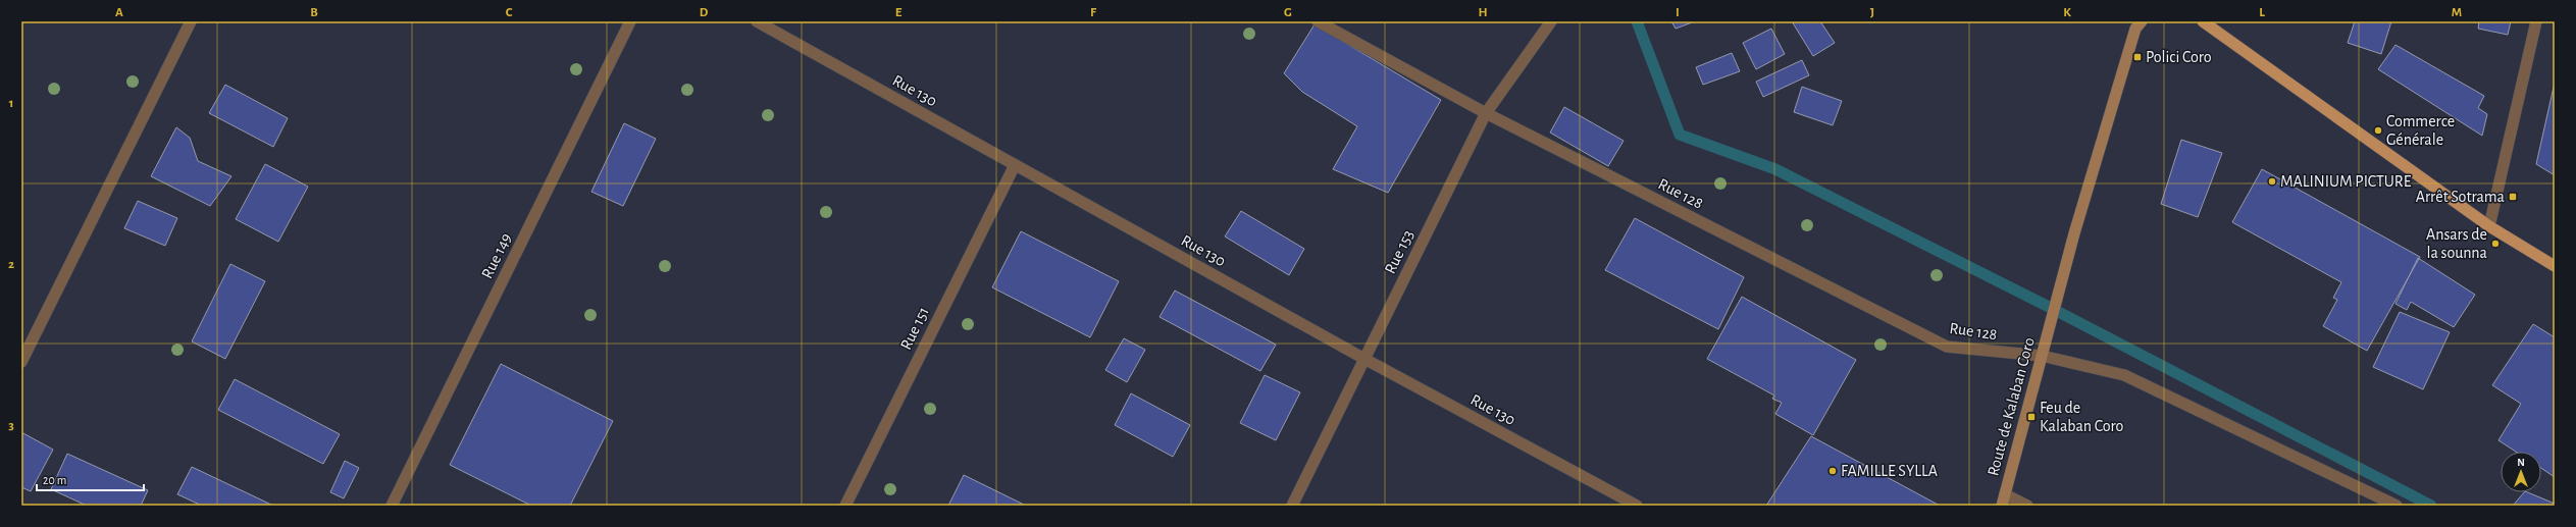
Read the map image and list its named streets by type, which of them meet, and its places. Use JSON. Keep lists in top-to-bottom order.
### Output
{
  "streets": {
    "main road": ["Route de Kalaban Coro"],
    "street": [
      "Rue 130",
      "Rue 128",
      "Rue 153",
      "Rue 149",
      "Rue 151"
    ]
  },
  "crossings": [
    ["Rue 130", "Rue 153"],
    ["Rue 130", "Rue 151"],
    ["Rue 128", "Rue 153"],
    ["Rue 128", "Route de Kalaban Coro"]
  ],
  "places": {
    "transit": ["Polici Coro", "Arrêt Sotrama", "Feu de Kalaban Coro"],
    "other": [
      "Commerce Générale",
      "MALINIUM PICTURE",
      "Ansars de la sounna",
      "FAMILLE SYLLA"
    ]
  },
  "scale_bar": "20 m",
  "north": "top",
  "grid": {
    "columns": [
      "A",
      "B",
      "C",
      "D",
      "E",
      "F",
      "G",
      "H",
      "I",
      "J",
      "K",
      "L",
      "M"
    ],
    "rows": ["1", "2", "3"]
  }
}
